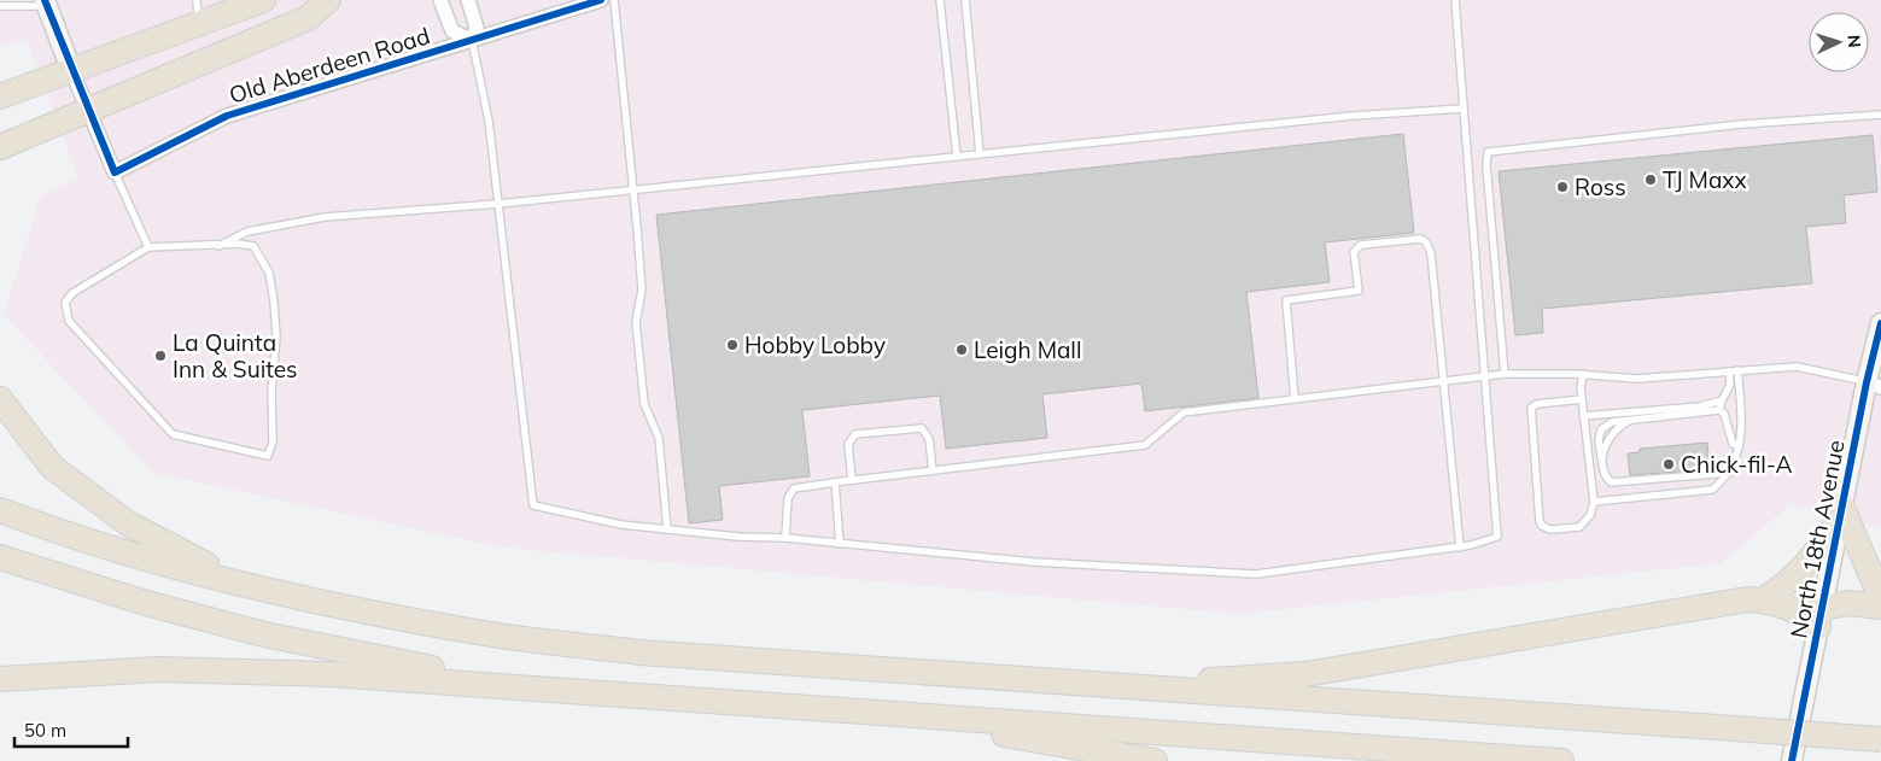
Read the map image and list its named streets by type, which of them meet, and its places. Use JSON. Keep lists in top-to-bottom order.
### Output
{
  "streets": {
    "street": ["Old Aberdeen Road", "North 18th Avenue"]
  },
  "places": [
    "TJ Maxx",
    "Ross",
    "Hobby Lobby",
    "Leigh Mall",
    "La Quinta Inn & Suites",
    "Chick-fil-A"
  ],
  "scale_bar": "50 m",
  "north": "right"
}
